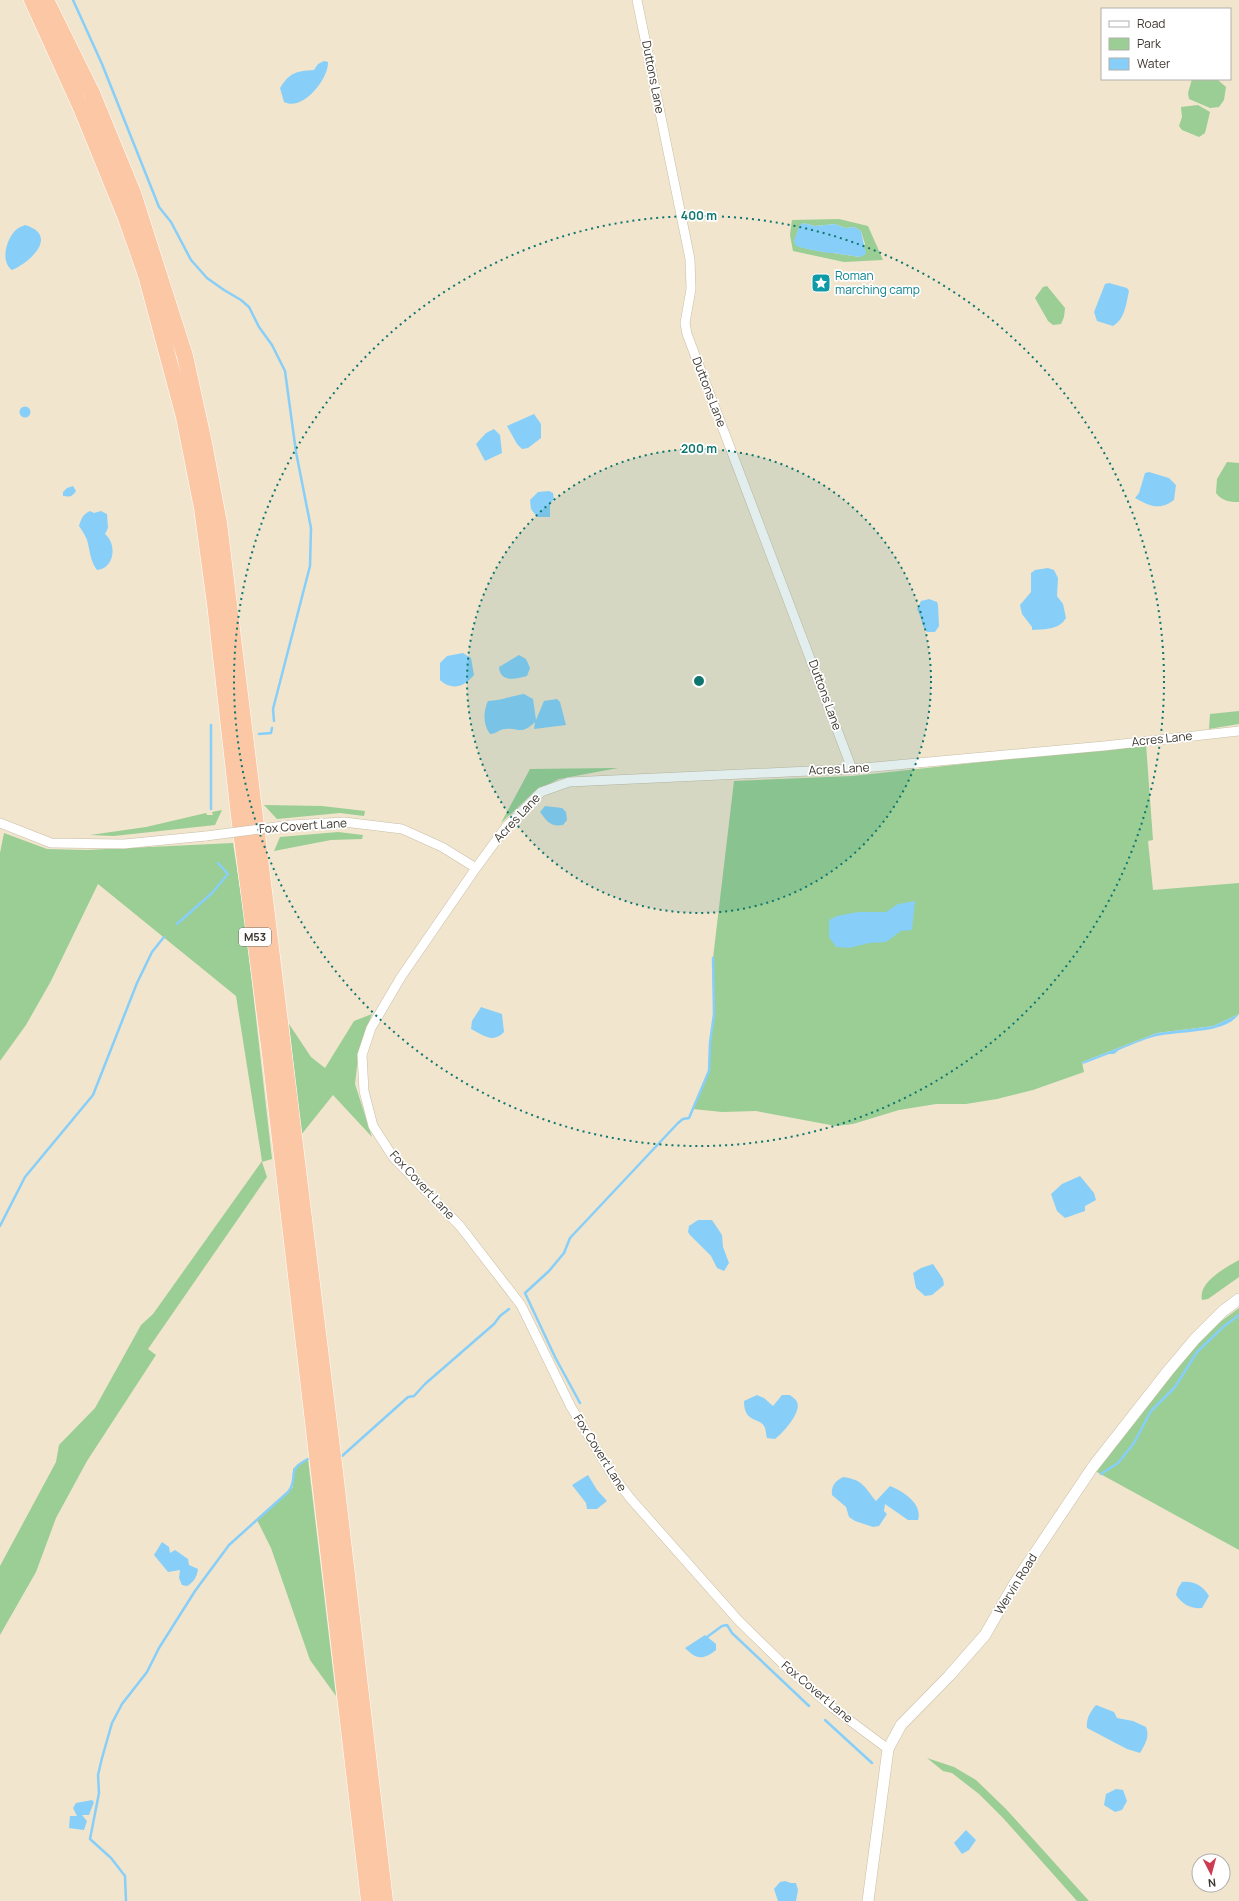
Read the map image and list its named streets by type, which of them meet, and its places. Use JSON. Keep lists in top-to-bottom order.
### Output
{
  "streets": {
    "highway": ["M53"],
    "street": [
      "Duttons Lane",
      "Acres Lane",
      "Fox Covert Lane",
      "Wervin Road"
    ]
  },
  "crossings": [
    ["Duttons Lane", "Acres Lane"],
    ["Acres Lane", "Fox Covert Lane"],
    ["Fox Covert Lane", "Wervin Road"]
  ],
  "places": {
    "place": ["Roman marching camp"]
  },
  "legend": ["Road", "Park", "Water"],
  "north": "bottom",
  "rings": ["400 m", "200 m"]
}
